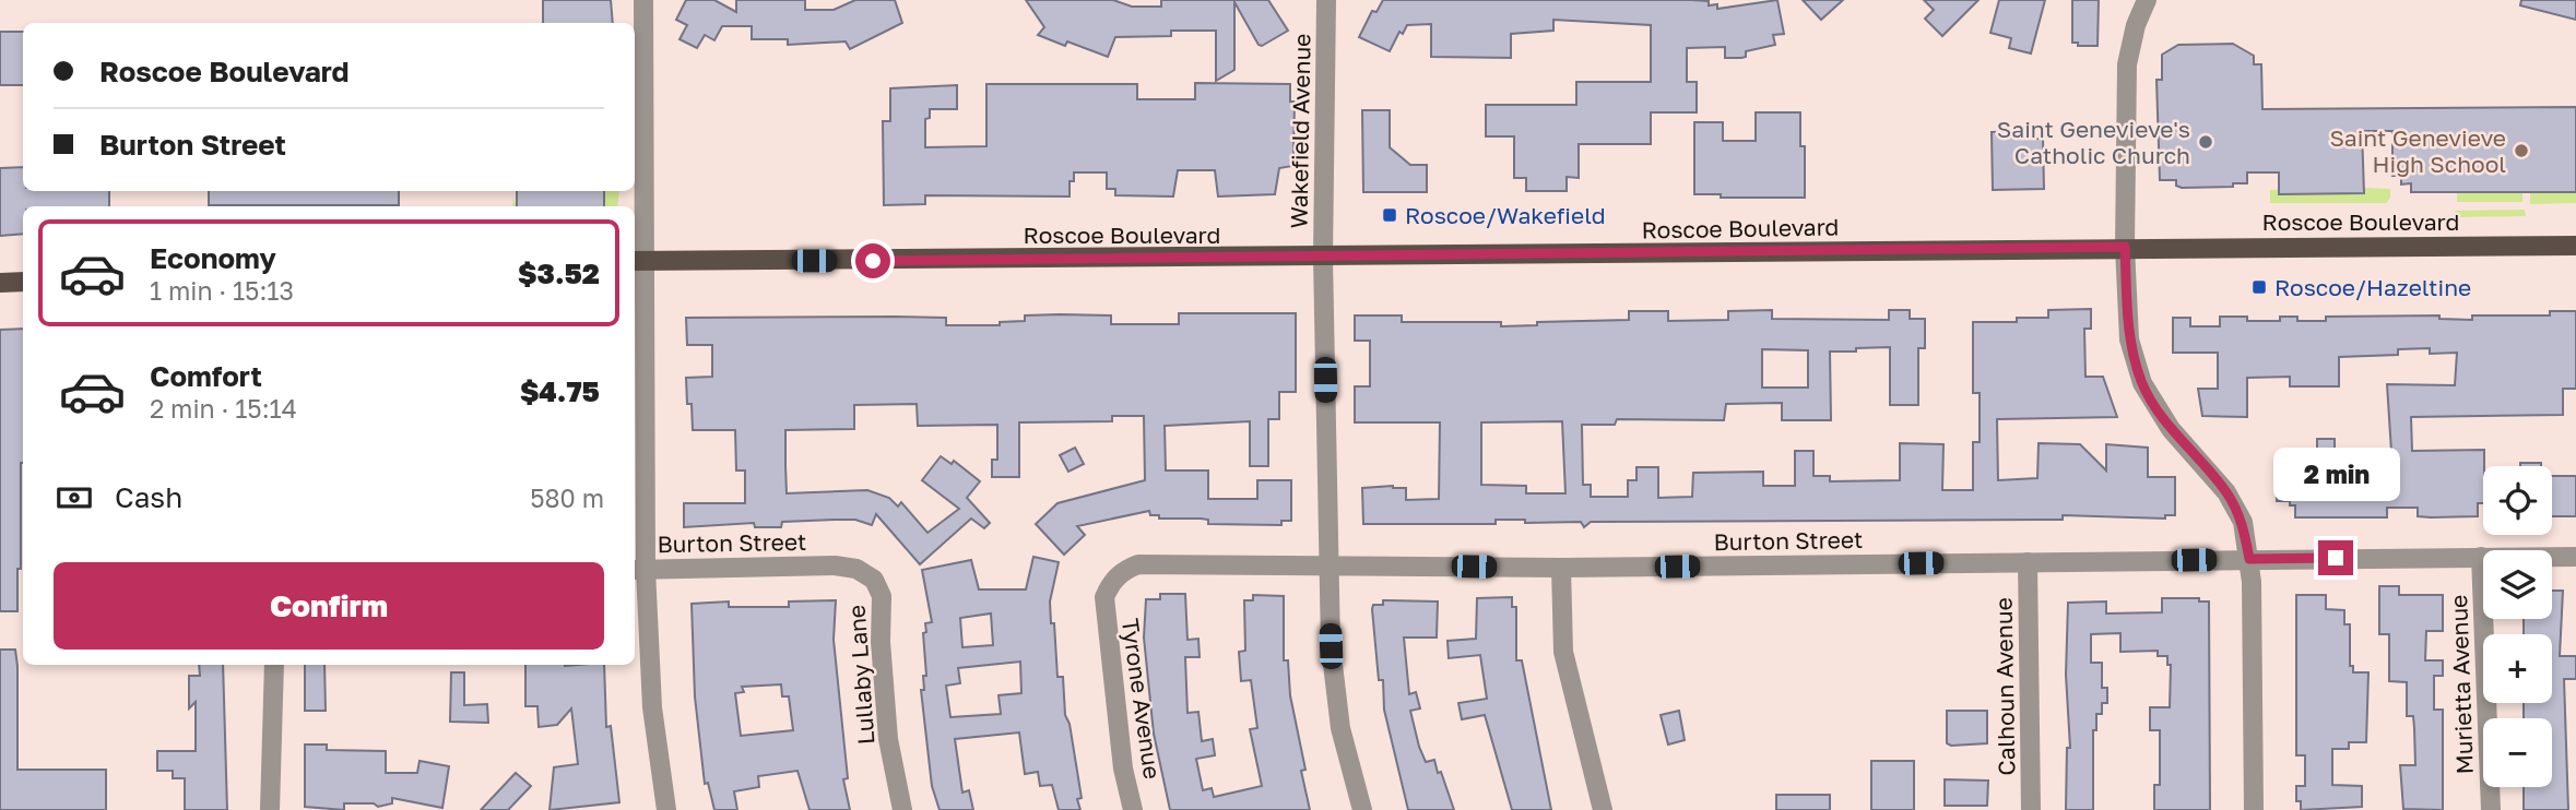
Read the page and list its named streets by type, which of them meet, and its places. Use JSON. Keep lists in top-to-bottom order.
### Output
{
  "streets": {
    "main road": ["Roscoe Boulevard"],
    "street": [
      "Wakefield Avenue",
      "Burton Street",
      "Lullaby Lane",
      "Murietta Avenue",
      "Calhoun Avenue",
      "Tyrone Avenue"
    ]
  },
  "crossings": [
    ["Wakefield Avenue", "Roscoe Boulevard"],
    ["Wakefield Avenue", "Burton Street"],
    ["Burton Street", "Lullaby Lane"],
    ["Burton Street", "Murietta Avenue"],
    ["Burton Street", "Calhoun Avenue"],
    ["Burton Street", "Tyrone Avenue"]
  ],
  "places": {
    "other": ["Saint Genevieve's Catholic Church", "Saint Genevieve High School"],
    "transit": ["Roscoe/Wakefield", "Roscoe/Hazeltine"]
  },
  "page": {
    "banner": ["Roscoe Boulevard", "Burton Street"],
    "list": [
      {
        "name": "Economy",
        "note": "1 min · 15:13",
        "value": "$3.52"
      },
      {
        "name": "Comfort",
        "note": "2 min · 15:14",
        "value": "$4.75"
      }
    ],
    "bubble": "2 min",
    "pay": ["Cash", "580 m"],
    "map_buttons": ["+", "−"],
    "buttons": "Confirm"
  }
}
